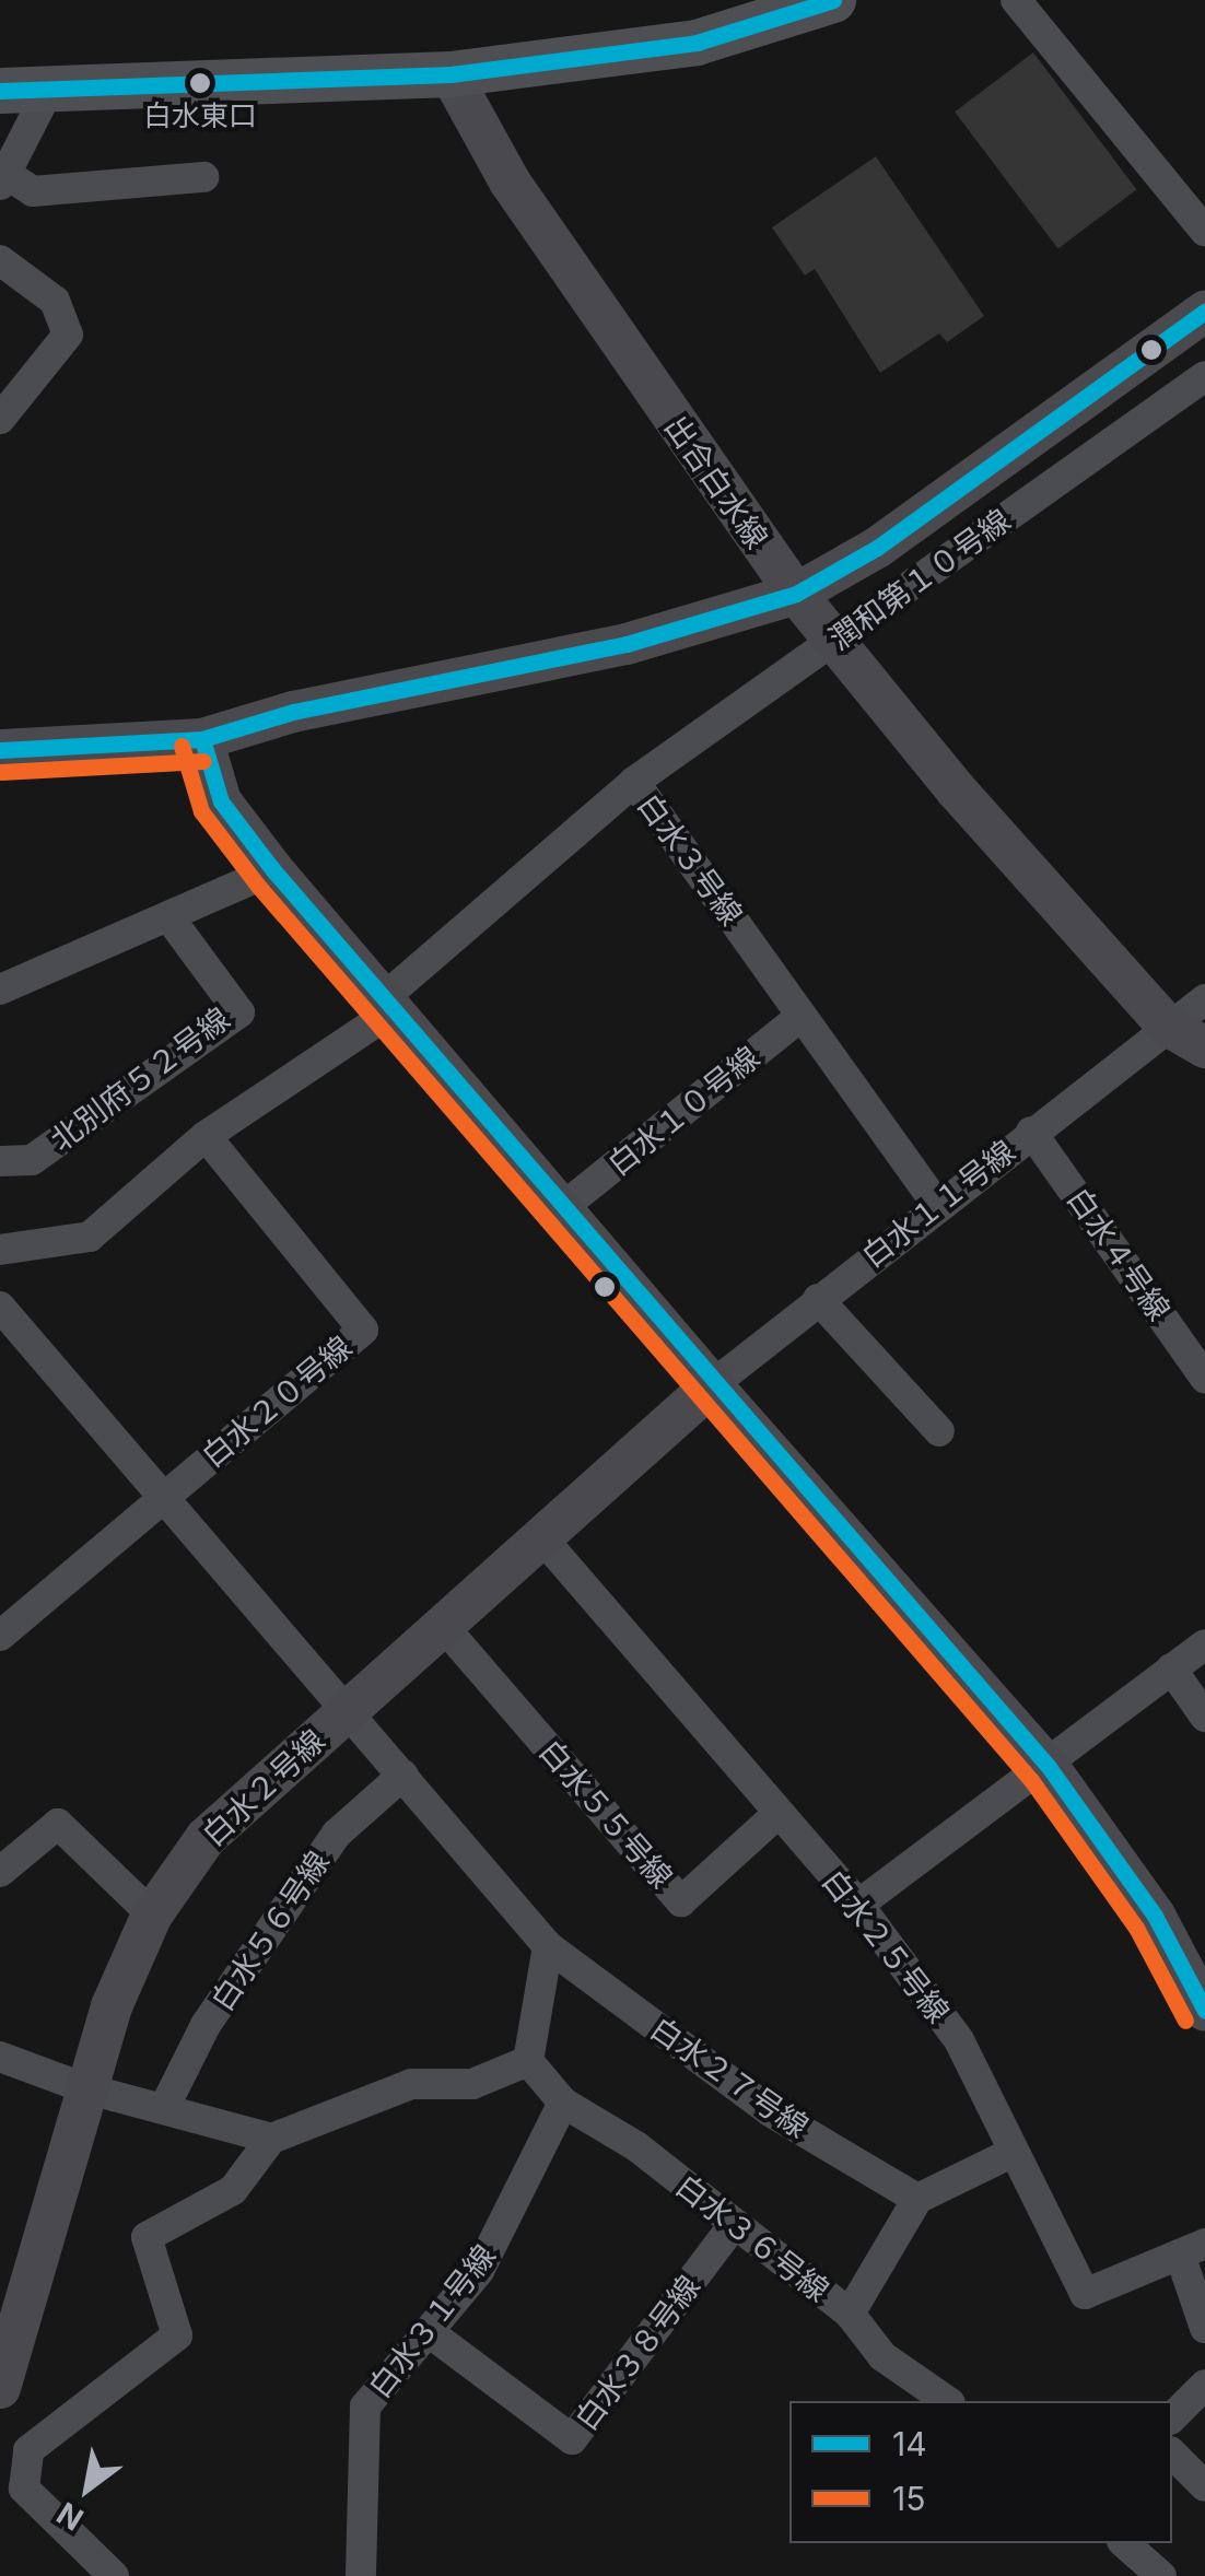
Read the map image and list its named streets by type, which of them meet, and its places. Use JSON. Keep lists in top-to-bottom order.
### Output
{
  "streets": {
    "street": [
      "出合白水線",
      "潤和第１０号線",
      "白水３号線",
      "北別府５２号線",
      "白水１０号線",
      "白水１１号線",
      "白水４号線",
      "白水２０号線",
      "白水２号線",
      "白水５５号線",
      "白水５６号線",
      "白水２５号線",
      "白水２７号線",
      "白水３６号線",
      "白水３１号線",
      "白水３８号線"
    ]
  },
  "crossings": [
    ["出合白水線", "潤和第１０号線"],
    ["出合白水線", "白水１１号線"],
    ["潤和第１０号線", "白水３号線"],
    ["白水３号線", "白水１０号線"],
    ["白水３号線", "白水１１号線"],
    ["白水１１号線", "白水４号線"],
    ["白水１１号線", "白水２号線"],
    ["白水２号線", "白水５５号線"],
    ["白水２号線", "白水２５号線"],
    ["白水５５号線", "白水２５号線"],
    ["白水２７号線", "白水３６号線"],
    ["白水３６号線", "白水３１号線"],
    ["白水３６号線", "白水３８号線"],
    ["白水３１号線", "白水３８号線"]
  ],
  "places": ["白水東口"],
  "lines": ["transit line 14", "transit line 15"],
  "legend": ["14", "15"],
  "north": "bottom left"
}
